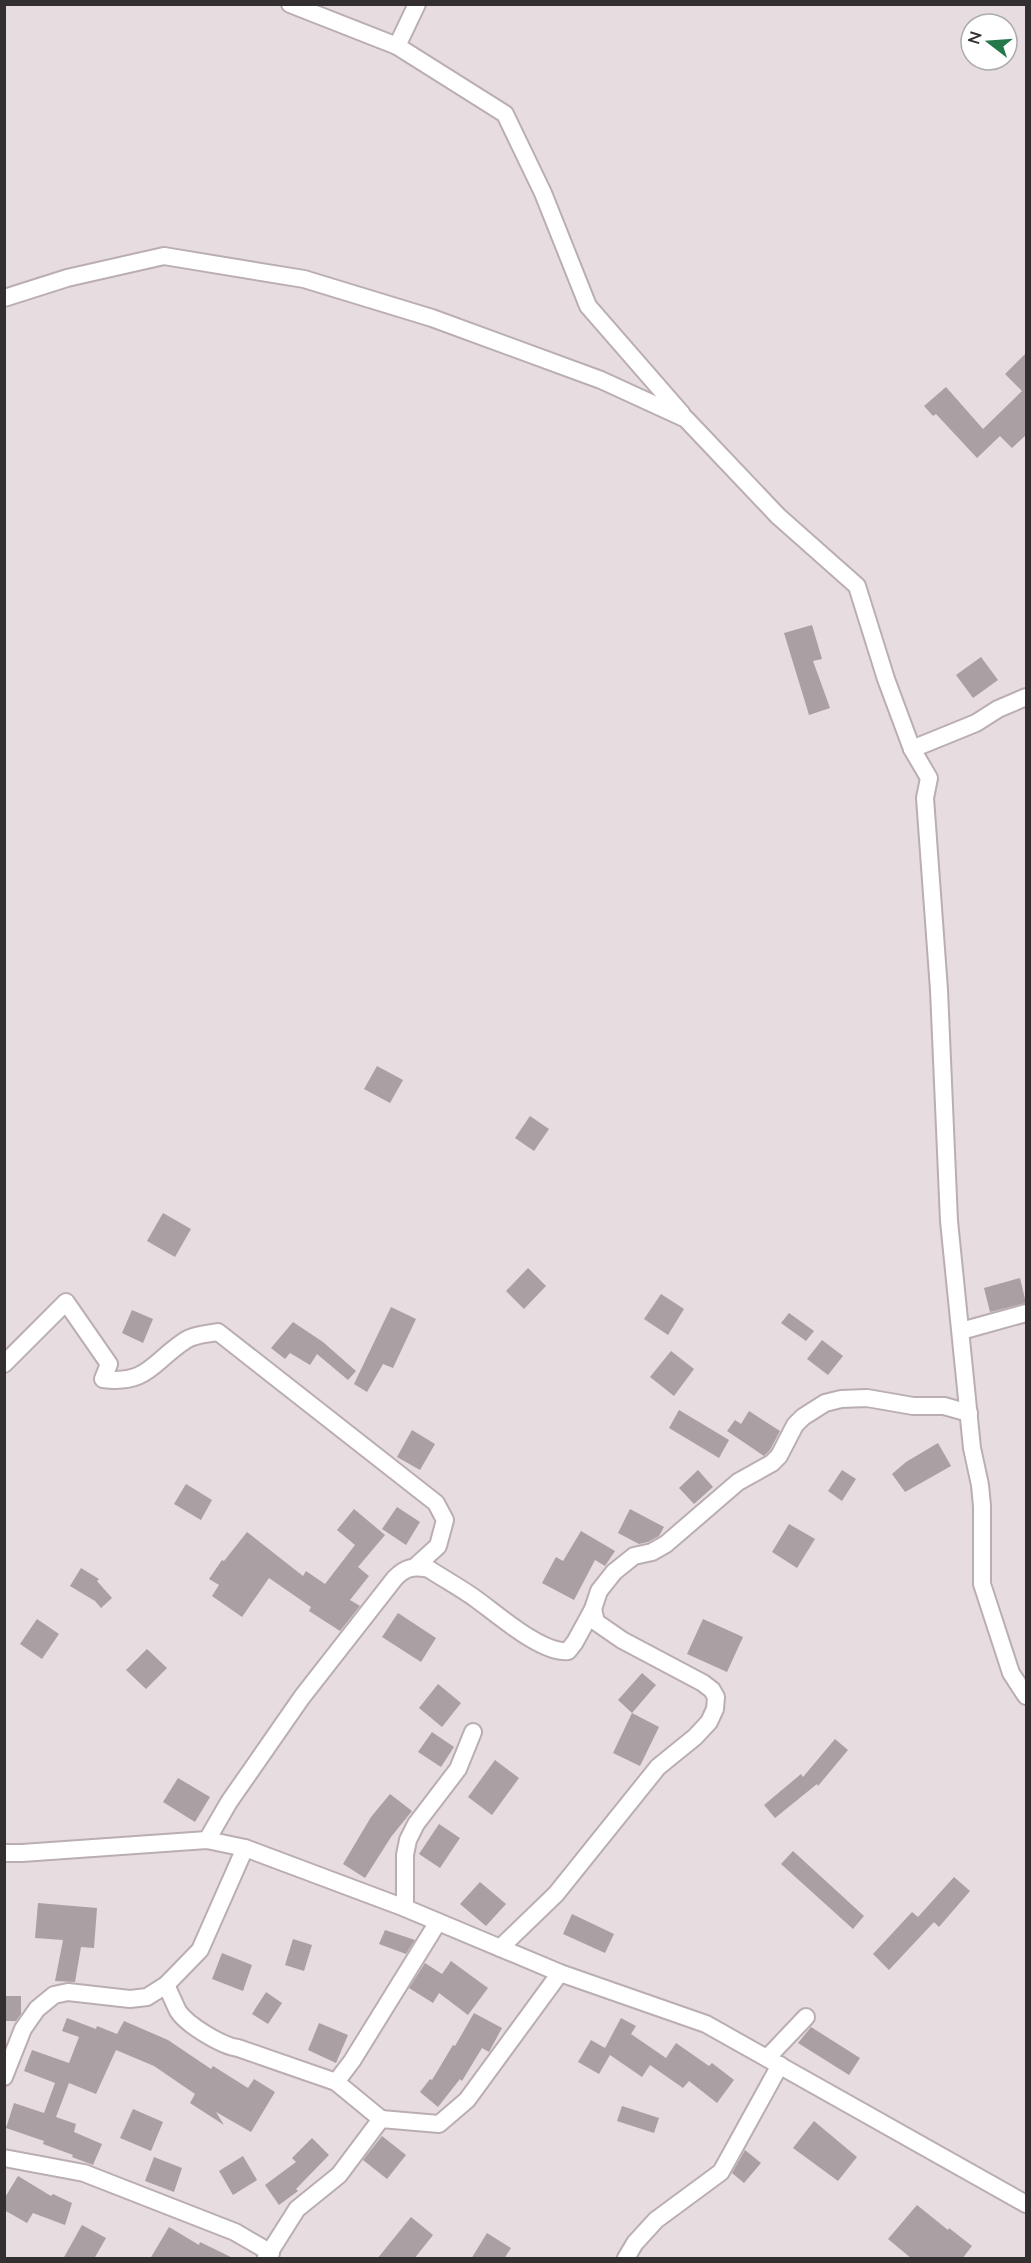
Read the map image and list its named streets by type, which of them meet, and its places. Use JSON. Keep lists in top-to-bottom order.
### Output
{
  "north": "left"
}
